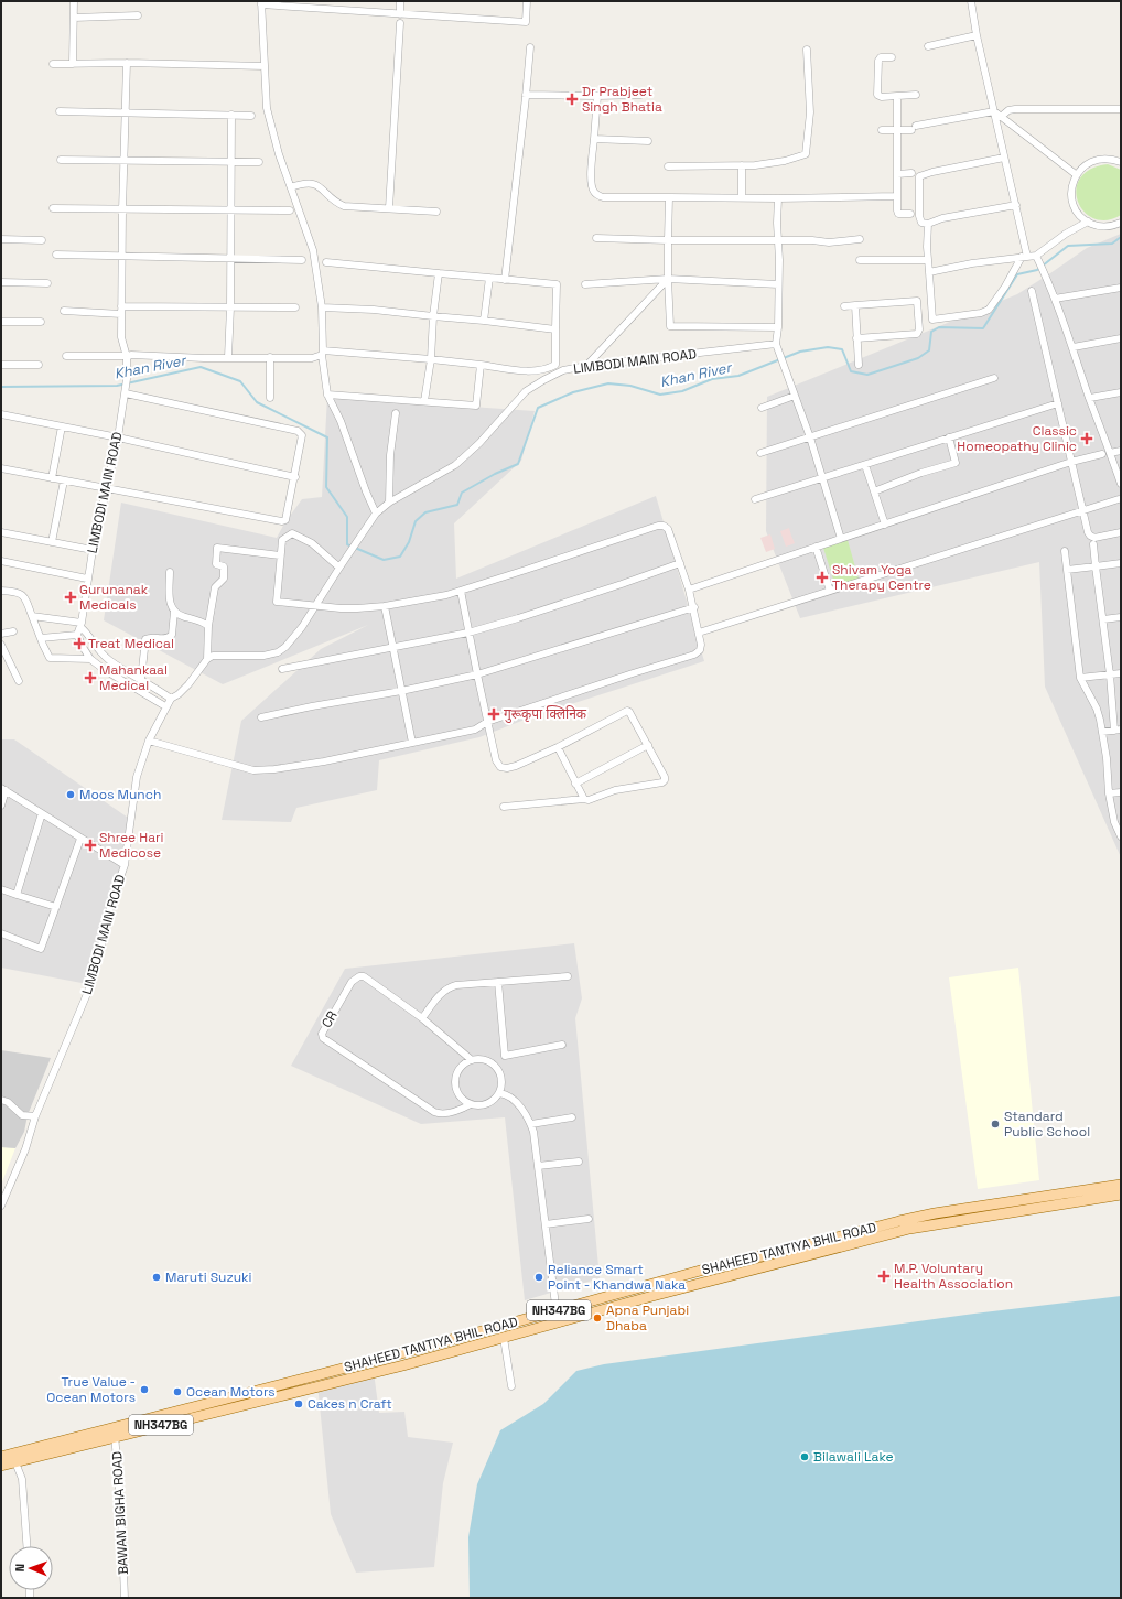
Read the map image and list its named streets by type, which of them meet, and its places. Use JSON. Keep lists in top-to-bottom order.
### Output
{
  "streets": {
    "main road": ["SHAHEED TANTIYA BHIL ROAD", "NH347BG"],
    "street": ["LIMBODI MAIN ROAD", "CR", "BAWAN BIGHA ROAD"]
  },
  "crossings": [
    ["SHAHEED TANTIYA BHIL ROAD", "BAWAN BIGHA ROAD"]
  ],
  "water": ["Khan River"],
  "places": {
    "health": [
      "Dr Prabjeet Singh Bhatia",
      "Classic Homeopathy Clinic",
      "Shivam Yoga Therapy Centre",
      "Gurunanak Medicals",
      "Treat Medical",
      "Mahankaal Medical",
      "गुरूकृपा क्लिनिक",
      "Shree Hari Medicose",
      "M.P. Voluntary Health Association"
    ],
    "other": [
      "Moos Munch",
      "Standard Public School",
      "Maruti Suzuki",
      "Reliance Smart Point - Khandwa Naka",
      "Apna Punjabi Dhaba",
      "True Value - Ocean Motors",
      "Ocean Motors",
      "Cakes n Craft",
      "Bilawali Lake"
    ]
  },
  "north": "left"
}
